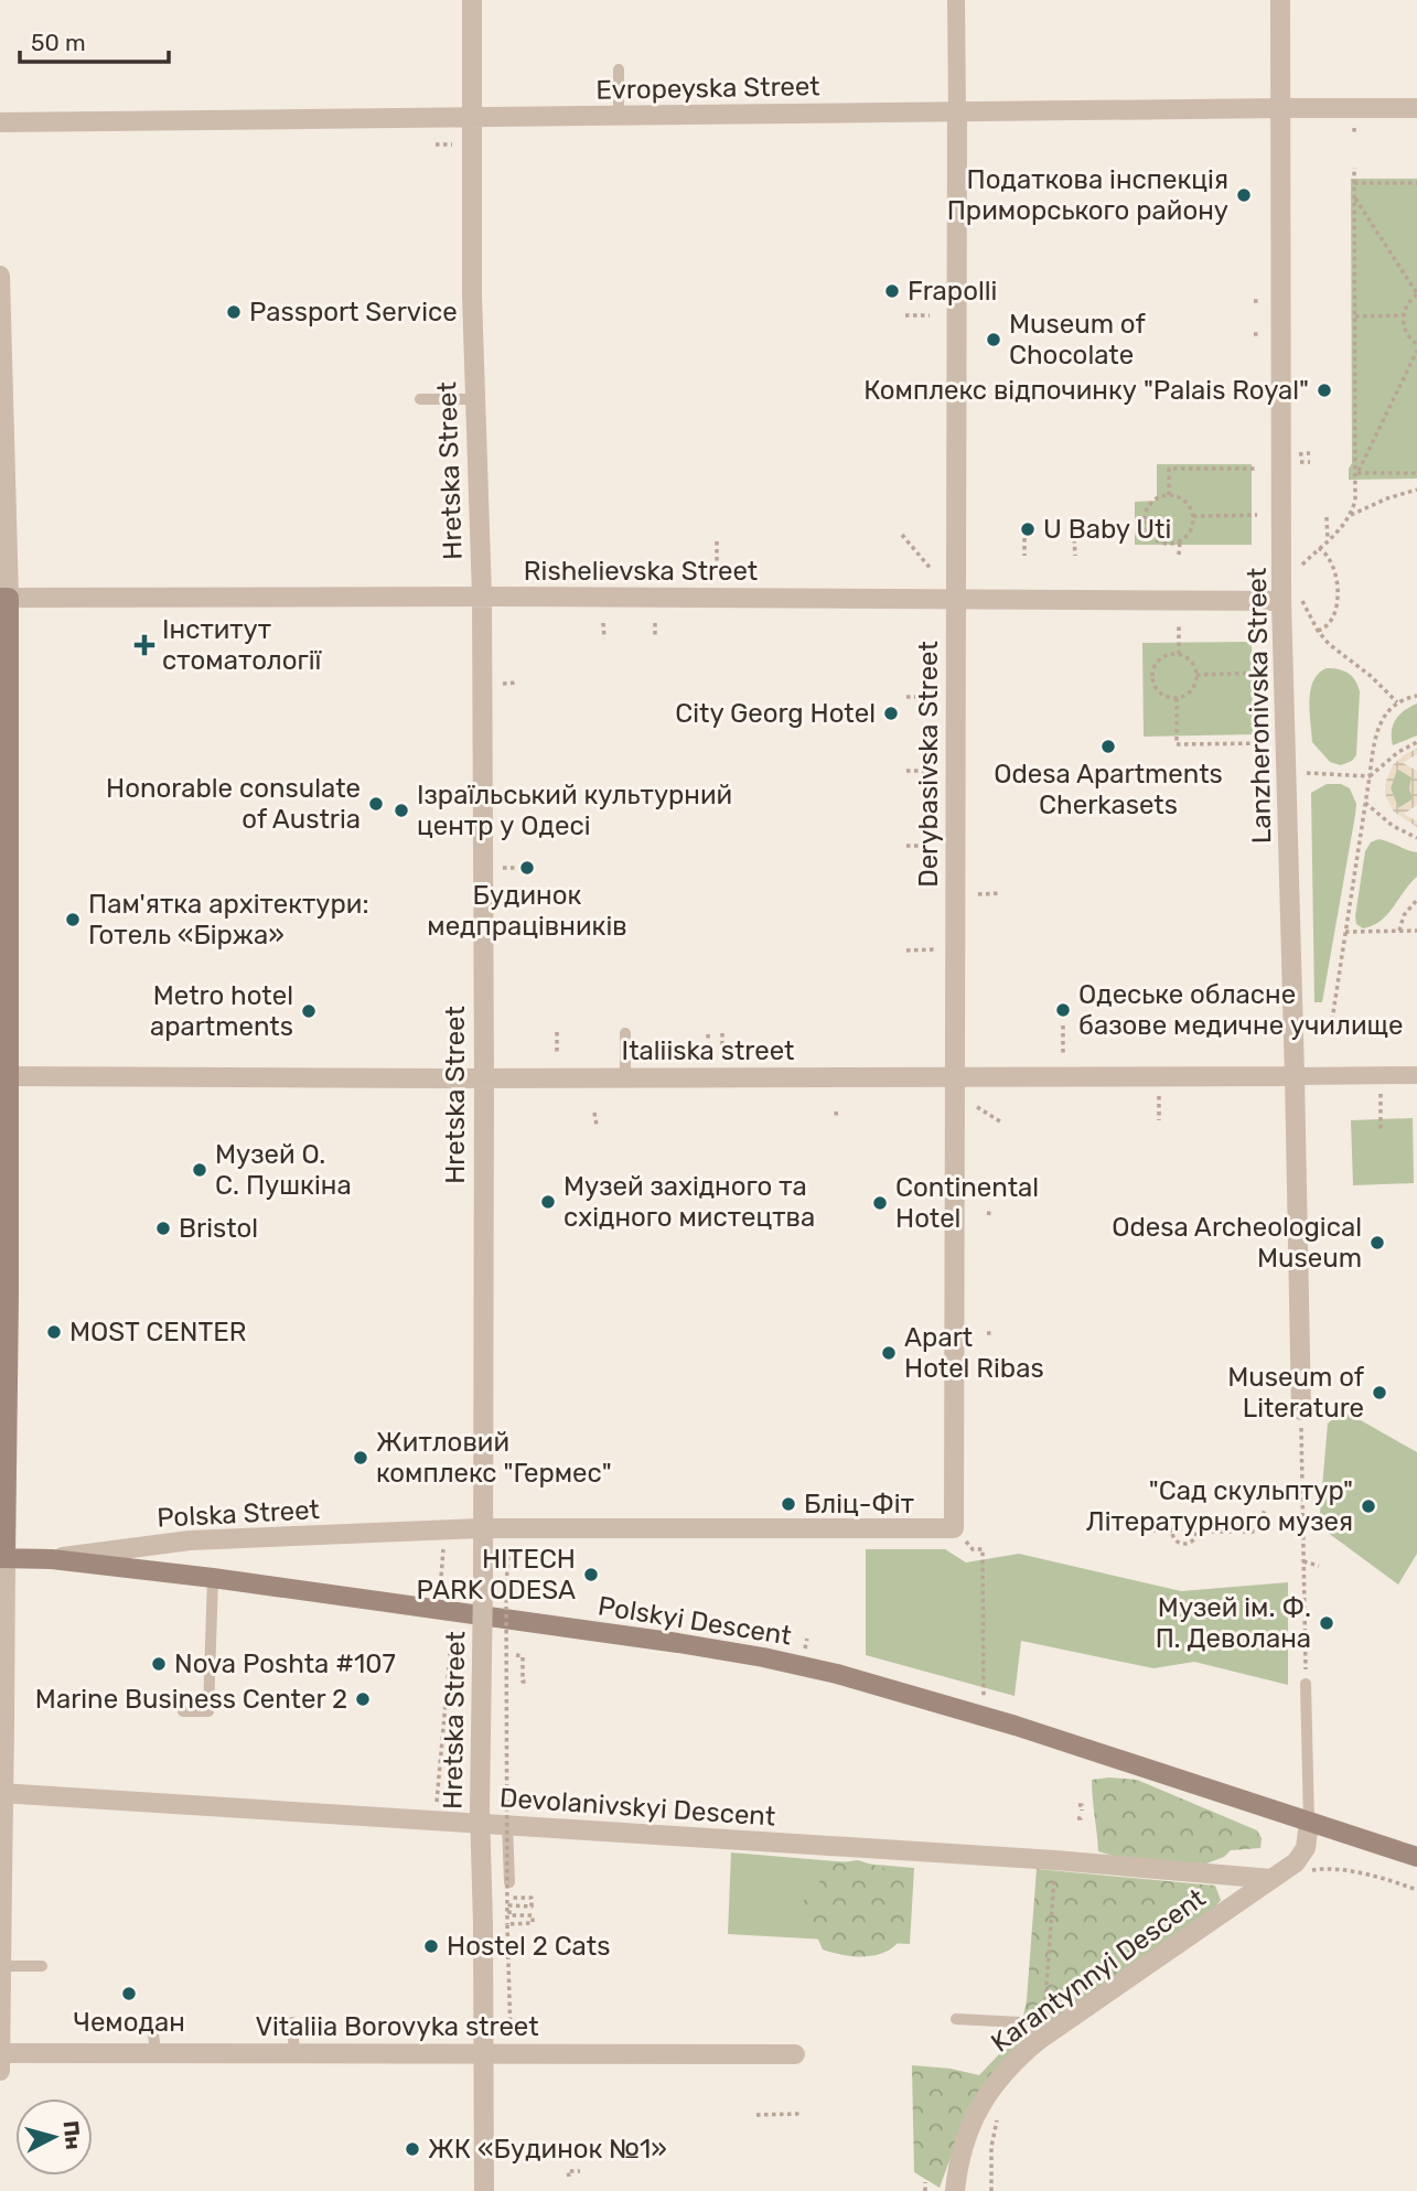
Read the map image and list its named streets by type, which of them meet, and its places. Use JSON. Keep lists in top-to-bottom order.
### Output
{
  "streets": {
    "main road": ["Polska Street", "Polskyi Descent"],
    "street": [
      "Evropeyska Street",
      "Hretska Street",
      "Rishelievska Street",
      "Lanzheronivska Street",
      "Derybasivska Street",
      "Italiiska street",
      "Devolanivskyi Descent",
      "Karantynnyi Descent",
      "Vitaliia Borovyka street"
    ]
  },
  "crossings": [
    ["Evropeyska Street", "Hretska Street"],
    ["Evropeyska Street", "Lanzheronivska Street"],
    ["Evropeyska Street", "Derybasivska Street"],
    ["Hretska Street", "Rishelievska Street"],
    ["Hretska Street", "Italiiska street"],
    ["Hretska Street", "Polska Street"],
    ["Hretska Street", "Vitaliia Borovyka street"],
    ["Rishelievska Street", "Lanzheronivska Street"],
    ["Rishelievska Street", "Derybasivska Street"],
    ["Lanzheronivska Street", "Italiiska street"],
    ["Derybasivska Street", "Italiiska street"],
    ["Derybasivska Street", "Polska Street"],
    ["Polska Street", "Polskyi Descent"],
    ["Polskyi Descent", "Karantynnyi Descent"],
    ["Devolanivskyi Descent", "Karantynnyi Descent"]
  ],
  "places": {
    "other": [
      "Податкова інспекція Приморського району",
      "Frapolli",
      "Passport Service",
      "Museum of Chocolate",
      "Комплекс відпочинку \"Palais Royal\"",
      "U Baby Uti",
      "City Georg Hotel",
      "Odesa Apartments Cherkasets",
      "Honorable consulate of Austria",
      "Ізраїльський культурний центр у Одесі",
      "Будинок медпрацівників",
      "Пам'ятка архітектури: Готель «Біржа»",
      "Одеське обласне базове медичне училище",
      "Metro hotel apartments",
      "Музей О. С. Пушкіна",
      "Музей західного та східного мистецтва",
      "Continental Hotel",
      "Bristol",
      "Odesa Archeological Museum",
      "MOST CENTER",
      "Apart Hotel Ribas",
      "Museum of Literature",
      "Житловий комплекс \"Гермес\"",
      "Бліц-Фіт",
      "\"Сад скульптур\" Літературного музея",
      "HITECH PARK ODESA",
      "Музей ім. Ф. П. Деволана",
      "Nova Poshta #107",
      "Marine Business Center 2",
      "Hostel 2 Cats",
      "Чемодан",
      "ЖК «Будинок №1»"
    ],
    "health": ["Інститут стоматології"]
  },
  "scale_bar": "50 m",
  "north": "right"
}
